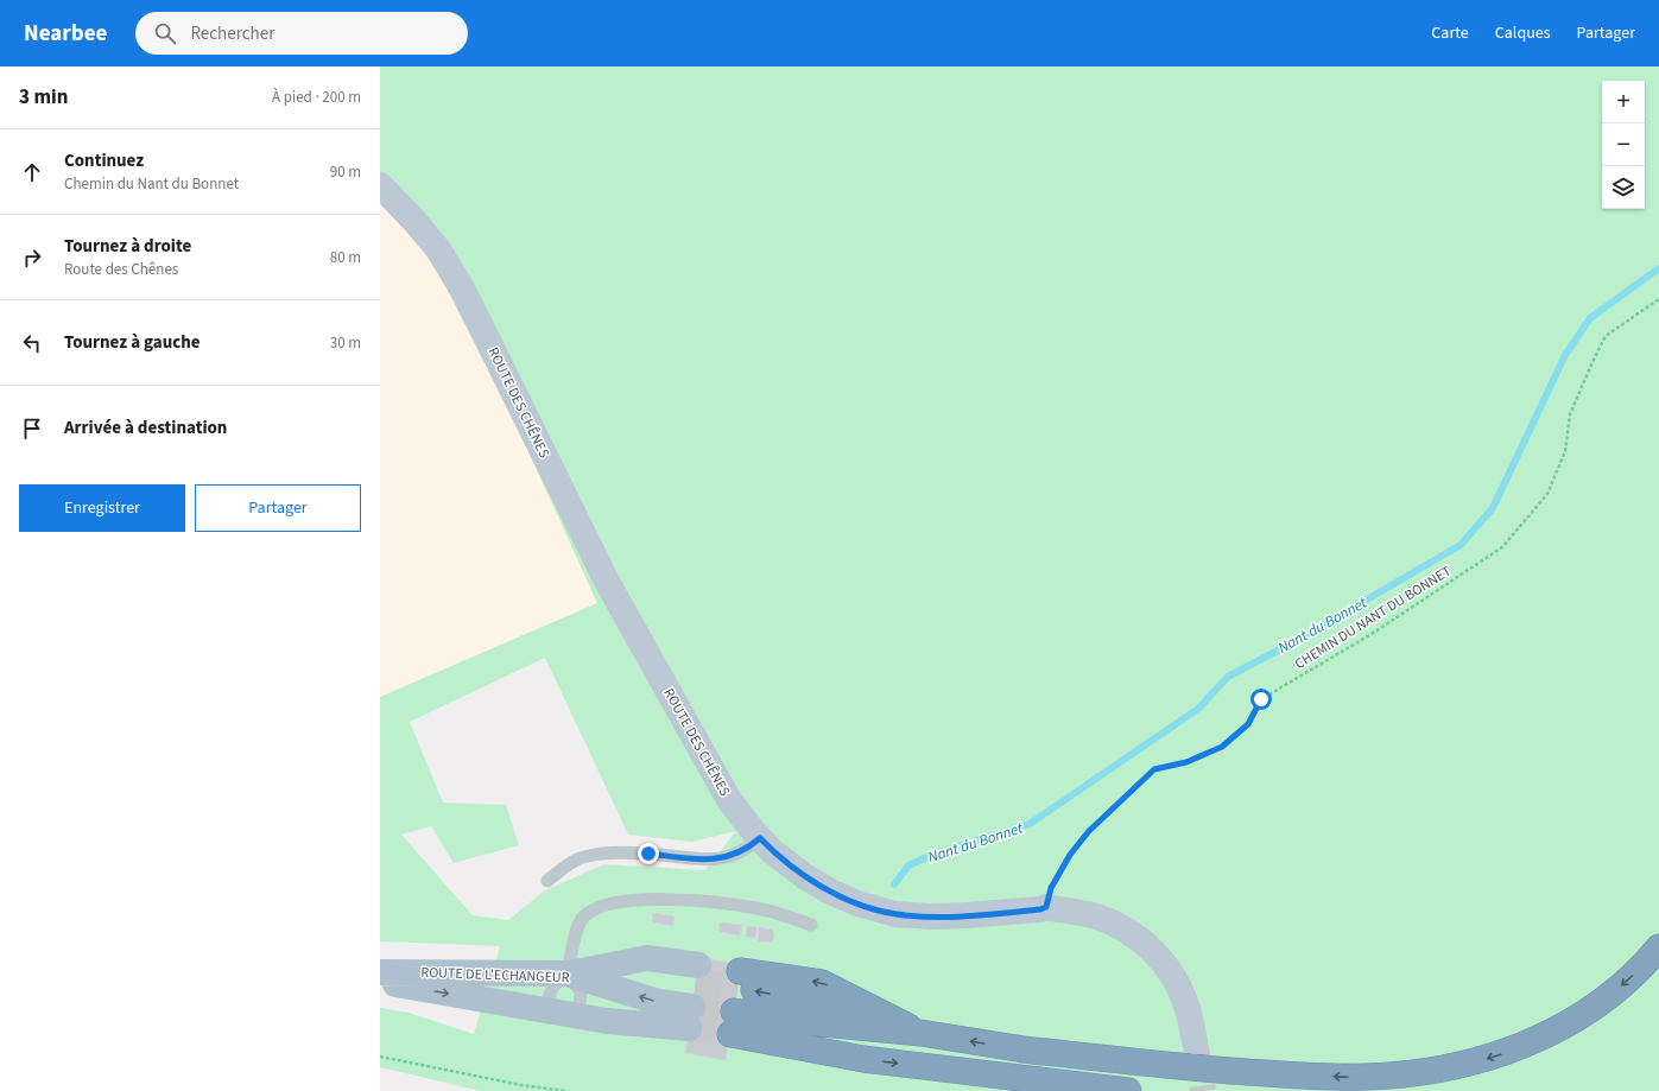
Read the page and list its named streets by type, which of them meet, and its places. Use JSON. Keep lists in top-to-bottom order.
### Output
{
  "streets": {
    "main road": ["ROUTE DE L'ECHANGEUR"],
    "street": ["ROUTE DES CHÊNES"],
    "path": ["CHEMIN DU NANT DU BONNET"]
  },
  "crossings": [
    ["ROUTE DES CHÊNES", "CHEMIN DU NANT DU BONNET"]
  ],
  "water": ["Nant du Bonnet"],
  "page": {
    "header": "Nearbee",
    "search": "Rechercher",
    "nav": ["Carte", "Calques", "Partager"],
    "heading": ["3 min", "À pied · 200 m"],
    "map_buttons": ["+", "−"],
    "list": [
      ["Continuez", "Chemin du Nant du Bonnet", "90 m"],
      ["Tournez à droite", "Route des Chênes", "80 m"],
      ["Tournez à gauche", "30 m"],
      "Arrivée à destination"
    ],
    "buttons": ["Enregistrer", "Partager"]
  }
}
